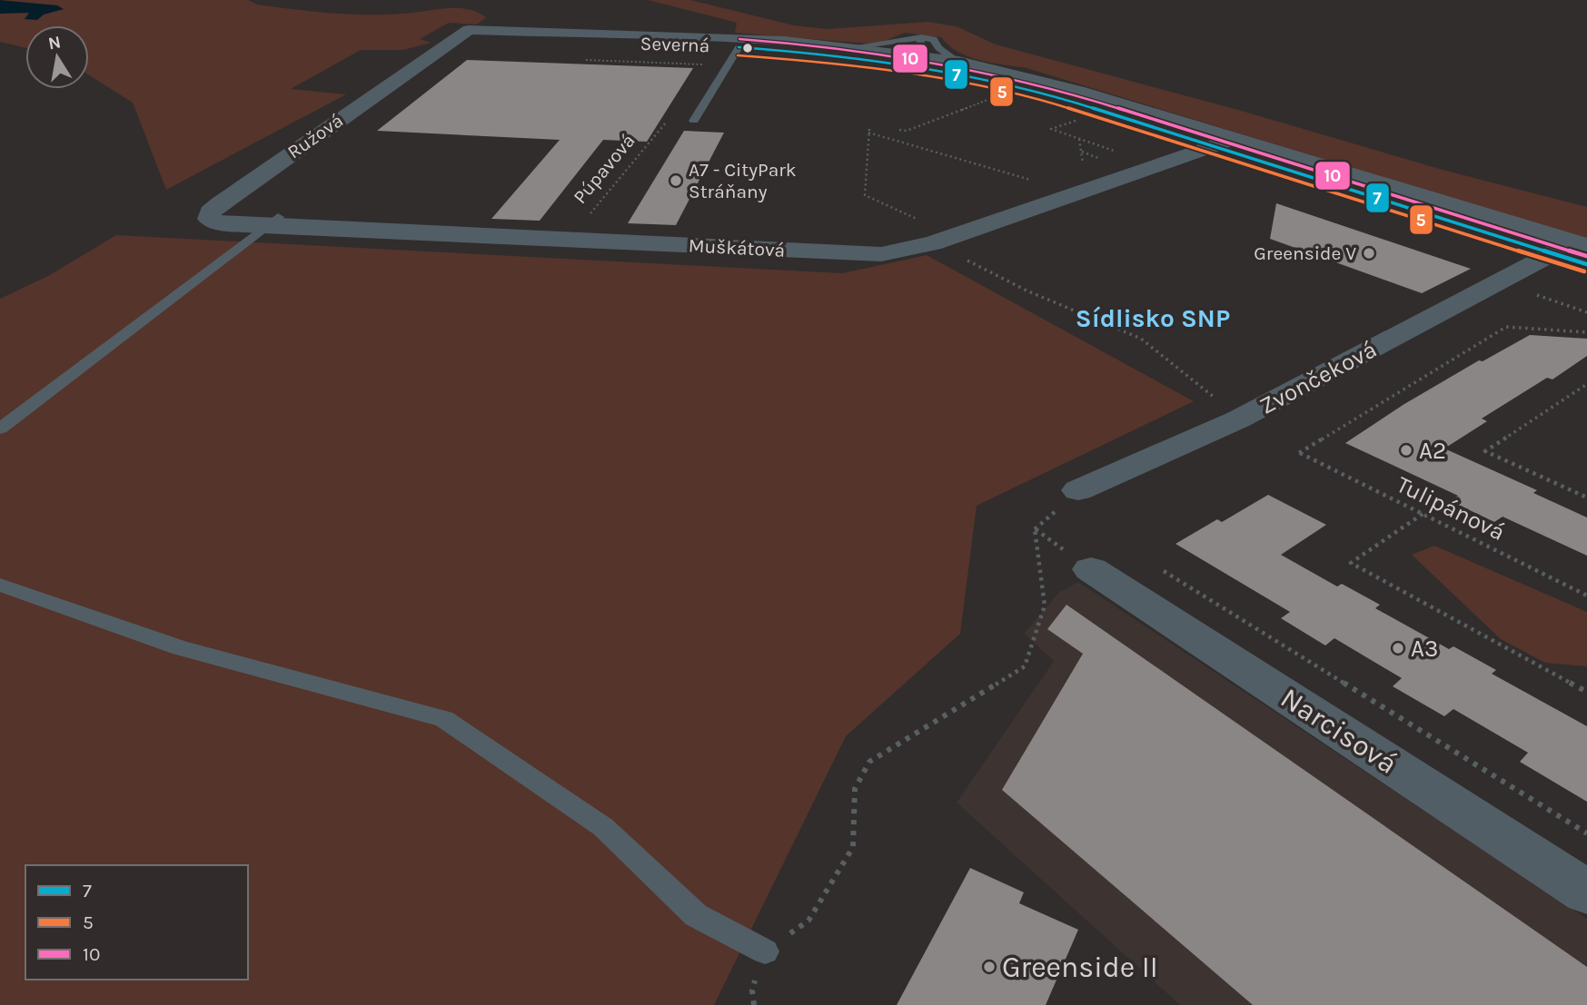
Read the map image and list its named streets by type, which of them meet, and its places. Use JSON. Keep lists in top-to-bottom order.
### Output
{
  "streets": {
    "street": [
      "Severná",
      "Ružová",
      "Muškátová",
      "Zvončeková",
      "Narcisová"
    ],
    "path": ["Púpavová", "Tulipánová"]
  },
  "crossings": [
    ["Severná", "Ružová"],
    ["Severná", "Muškátová"],
    ["Severná", "Zvončeková"],
    ["Ružová", "Muškátová"],
    ["Púpavová", "Muškátová"]
  ],
  "districts": ["Sídlisko SNP"],
  "places": [
    "A7 - CityPark Stráňany",
    "Greenside V",
    "A2",
    "A3",
    "Greenside II"
  ],
  "lines": ["transit line 10", "transit line 7", "transit line 5"],
  "legend": ["7", "5", "10"],
  "north": "top"
}
